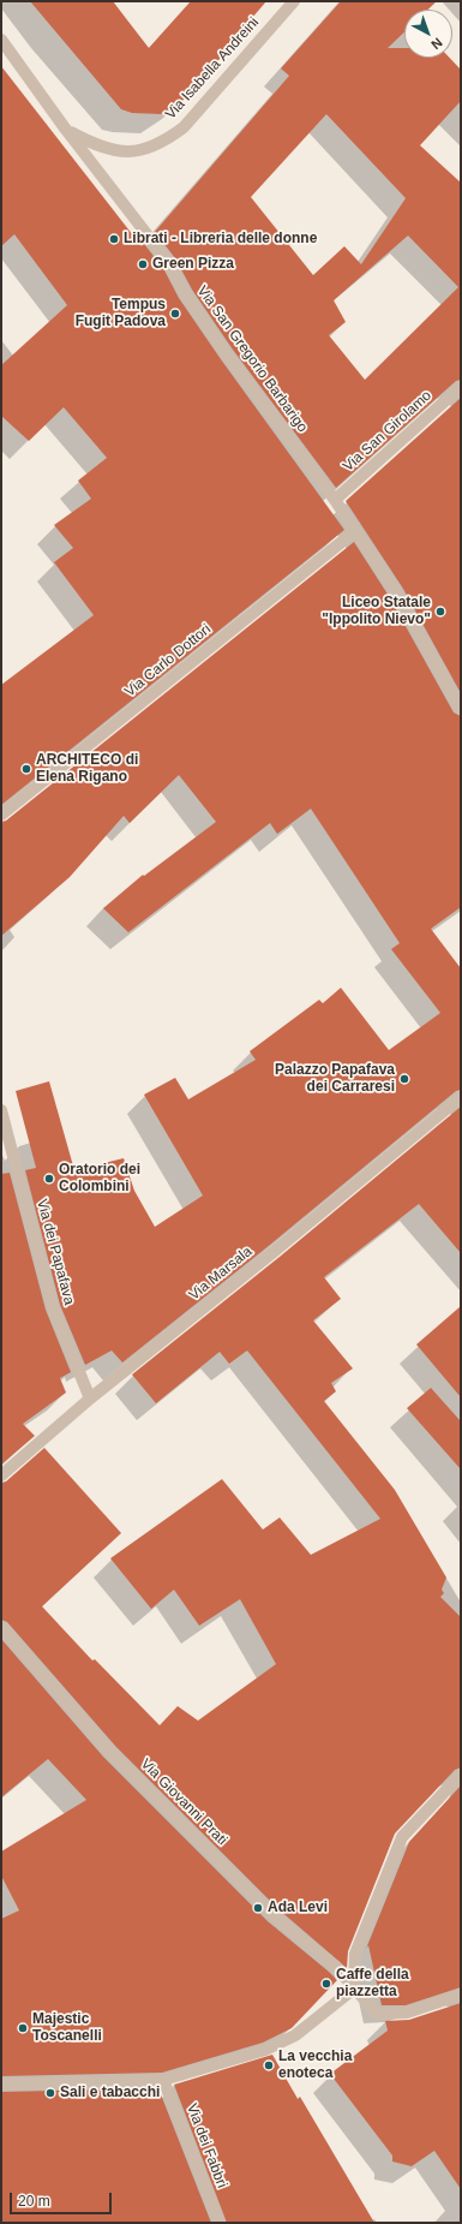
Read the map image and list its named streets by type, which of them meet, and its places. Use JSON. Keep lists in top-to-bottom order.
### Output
{
  "streets": {
    "street": [
      "Via Isabella Andreini",
      "Via San Gregorio Barbarigo",
      "Via San Girolamo",
      "Via Carlo Dottori",
      "Via dei Papafava",
      "Via Marsala",
      "Via Giovanni Prati",
      "Via dei Fabbri"
    ]
  },
  "crossings": [
    ["Via Isabella Andreini", "Via San Gregorio Barbarigo"],
    ["Via San Gregorio Barbarigo", "Via San Girolamo"],
    ["Via San Gregorio Barbarigo", "Via Carlo Dottori"],
    ["Via dei Papafava", "Via Marsala"]
  ],
  "places": [
    "Librati - Libreria delle donne",
    "Green Pizza",
    "Tempus Fugit Padova",
    "Liceo Statale \"Ippolito Nievo\"",
    "ARCHITECO di Elena Rigano",
    "Palazzo Papafava dei Carraresi",
    "Oratorio dei Colombini",
    "Ada Levi",
    "Caffe della piazzetta",
    "Majestic Toscanelli",
    "La vecchia enoteca",
    "Sali e tabacchi"
  ],
  "scale_bar": "20 m",
  "north": "bottom right"
}
